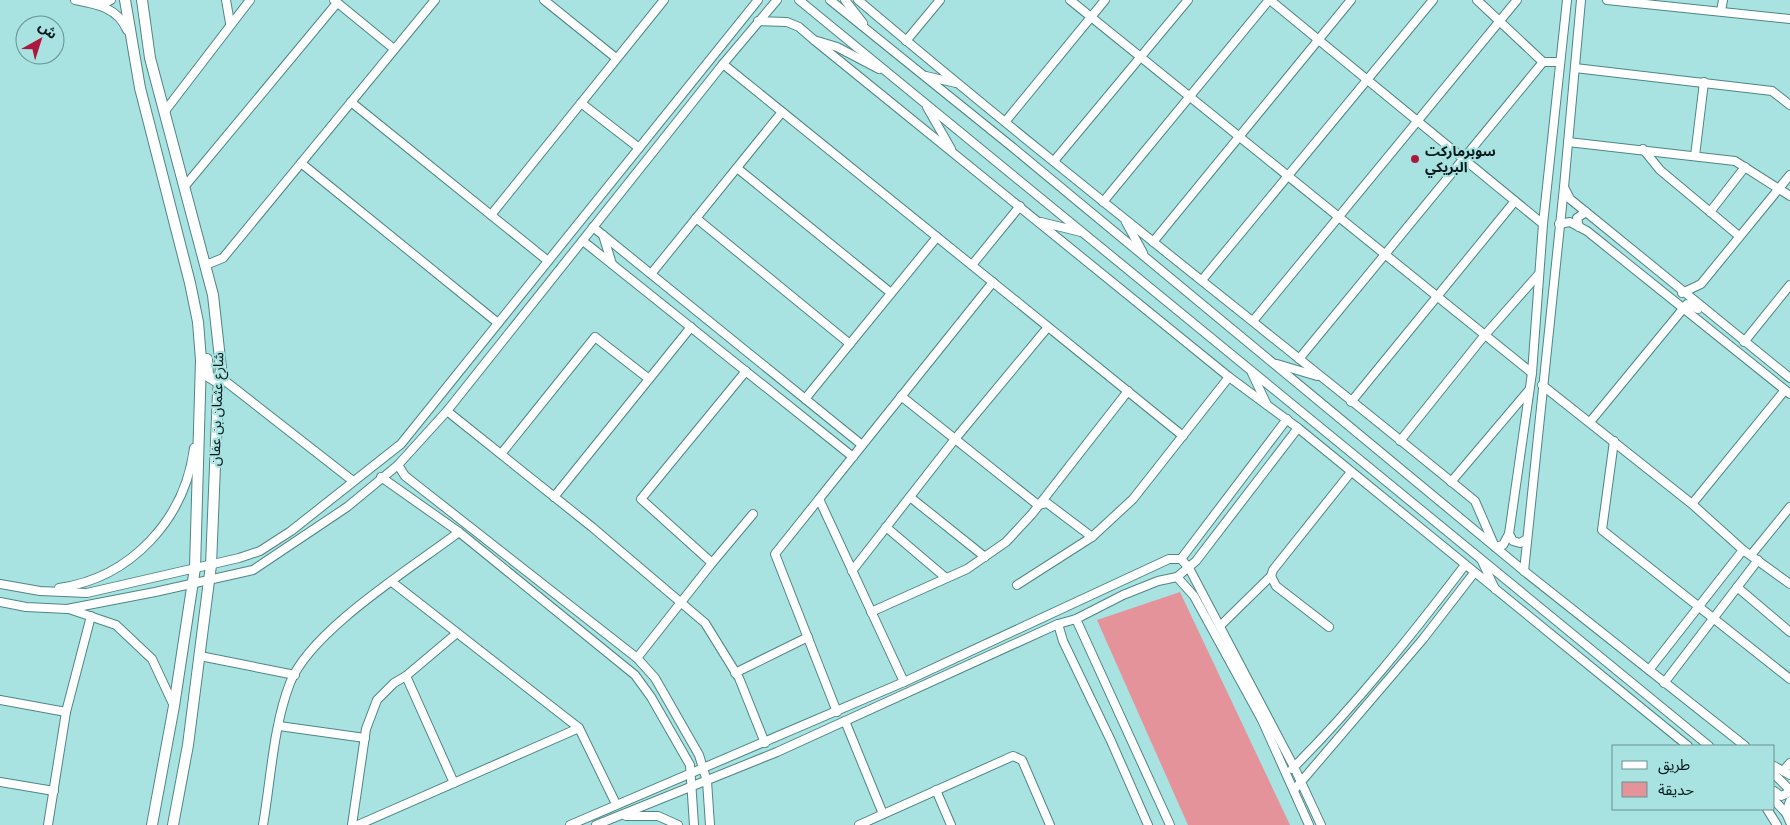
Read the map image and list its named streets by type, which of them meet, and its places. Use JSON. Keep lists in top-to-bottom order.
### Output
{
  "streets": {
    "main road": ["شارع عثمان بن عفان"]
  },
  "places": ["سوبرماركت البريكي"],
  "legend": ["طريق", "حديقة"],
  "north": "top right"
}
